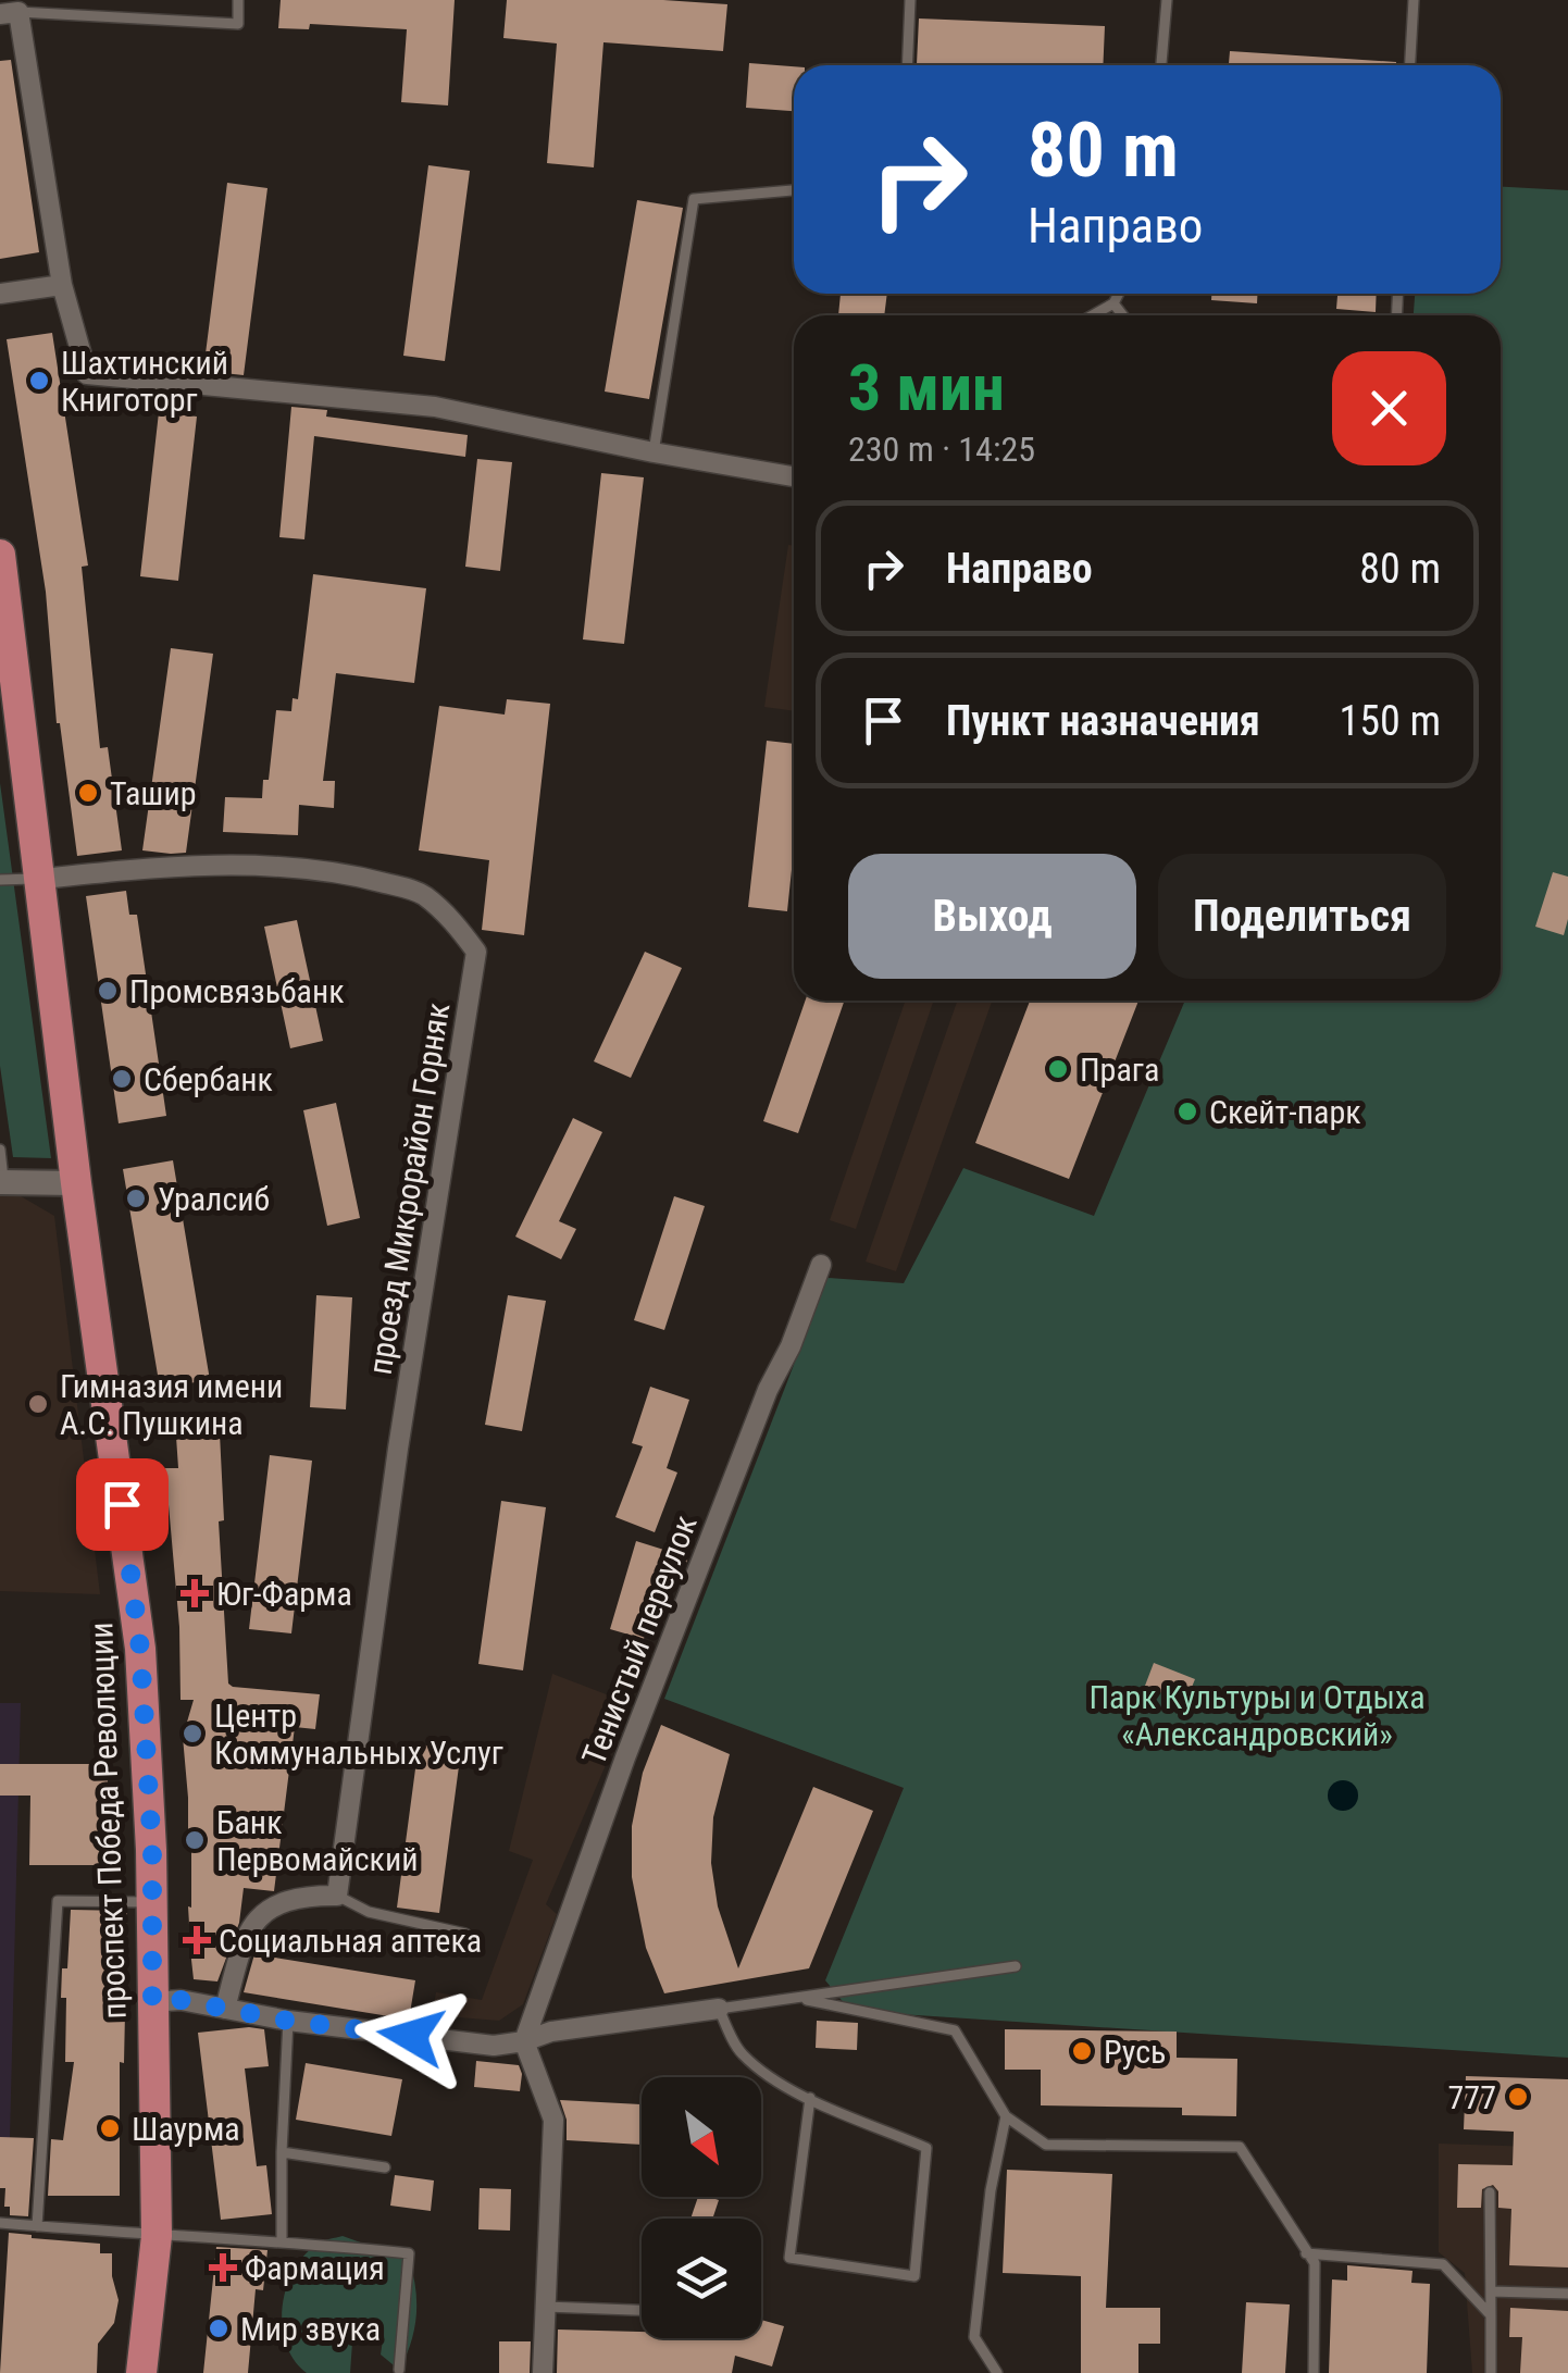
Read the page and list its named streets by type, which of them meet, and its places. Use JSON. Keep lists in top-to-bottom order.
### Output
{
  "streets": {
    "main road": ["проспект Победа Революции"],
    "street": ["проезд Микрорайон Горняк", "Тенистый переулок"]
  },
  "crossings": [
    ["проезд Микрорайон Горняк", "проспект Победа Революции"]
  ],
  "parks": ["Парк Культуры и Отдыха «Александровский»"],
  "places": {
    "other": [
      "Шахтинский Книготорг",
      "Ташир",
      "Промсвязьбанк",
      "Прага",
      "Сбербанк",
      "Скейт-парк",
      "Уралсиб",
      "Гимназия имени А.С. Пушкина",
      "Центр Коммунальных Услуг",
      "Банк Первомайский",
      "Русь",
      "777",
      "Шаурма",
      "Мир звука"
    ],
    "health": ["Юг-Фарма", "Социальная аптека", "Фармация"]
  },
  "north": "bottom right",
  "page": {
    "turn": ["80 m", "Направо"],
    "heading": ["3 мин", "230 m · 14:25"],
    "list": [
      {
        "name": "Направо",
        "value": "80 m"
      },
      {
        "name": "Пункт назначения",
        "value": "150 m"
      }
    ],
    "buttons": ["Выход", "Поделиться"]
  }
}
